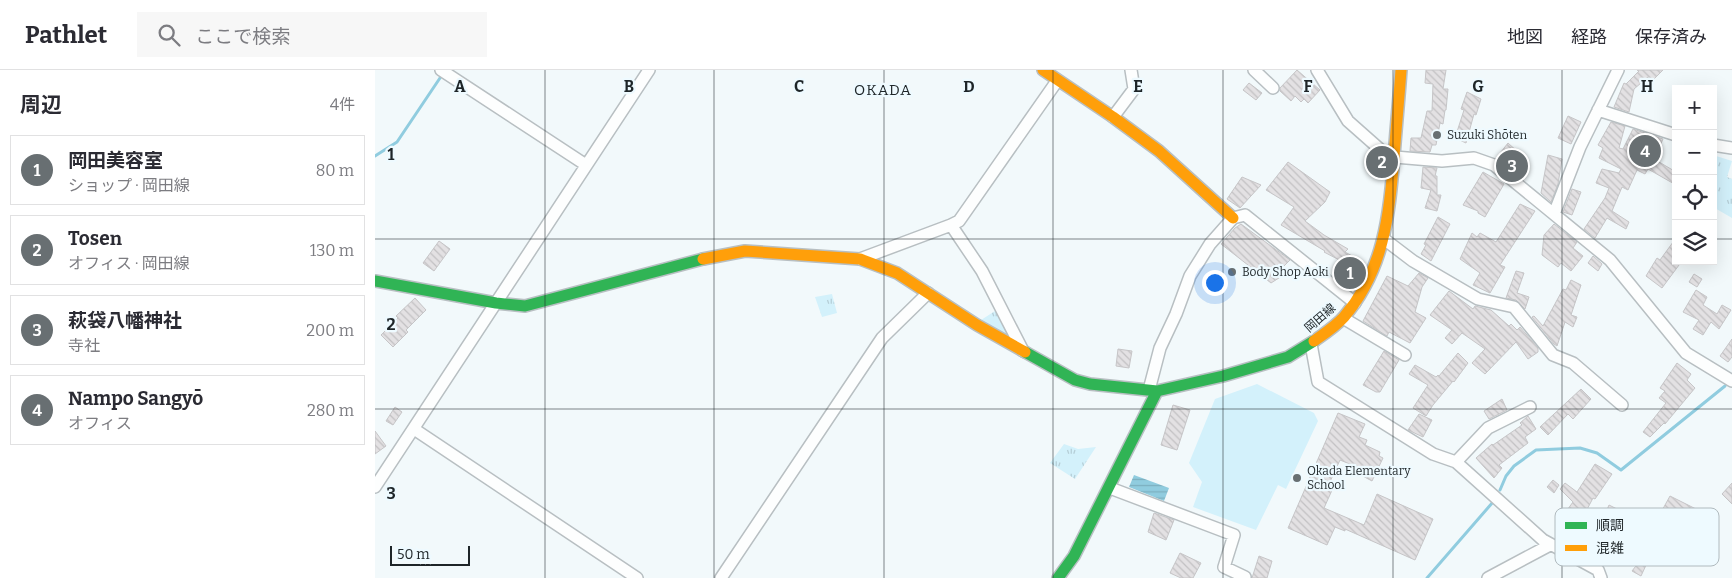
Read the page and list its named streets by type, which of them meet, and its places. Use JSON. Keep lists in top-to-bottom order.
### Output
{
  "streets": {
    "street": ["岡田線"]
  },
  "districts": ["OKADA"],
  "places": ["Suzuki Shōten", "Body Shop Aoki", "Okada Elementary School"],
  "legend": ["順調", "混雑"],
  "scale_bar": "50 m",
  "page": {
    "header": "Pathlet",
    "search": "ここで検索",
    "nav": ["地図", "経路", "保存済み"],
    "heading": ["周辺", "4件"],
    "map_buttons": ["+", "−"],
    "pins": [
      "4",
      "2",
      "3",
      "1"
    ],
    "list": [
      {
        "mark": "1",
        "name": "岡田美容室",
        "note": "ショップ · 岡田線",
        "value": "80 m"
      },
      {
        "mark": "2",
        "name": "Tosen",
        "note": "オフィス · 岡田線",
        "value": "130 m"
      },
      {
        "mark": "3",
        "name": "萩袋八幡神社",
        "note": "寺社",
        "value": "200 m"
      },
      {
        "mark": "4",
        "name": "Nampo Sangyō",
        "note": "オフィス",
        "value": "280 m"
      }
    ],
    "scale": "50 m"
  },
  "grid": {
    "columns": [
      "A",
      "B",
      "C",
      "D",
      "E",
      "F",
      "G",
      "H"
    ],
    "rows": ["1", "2", "3"]
  }
}
